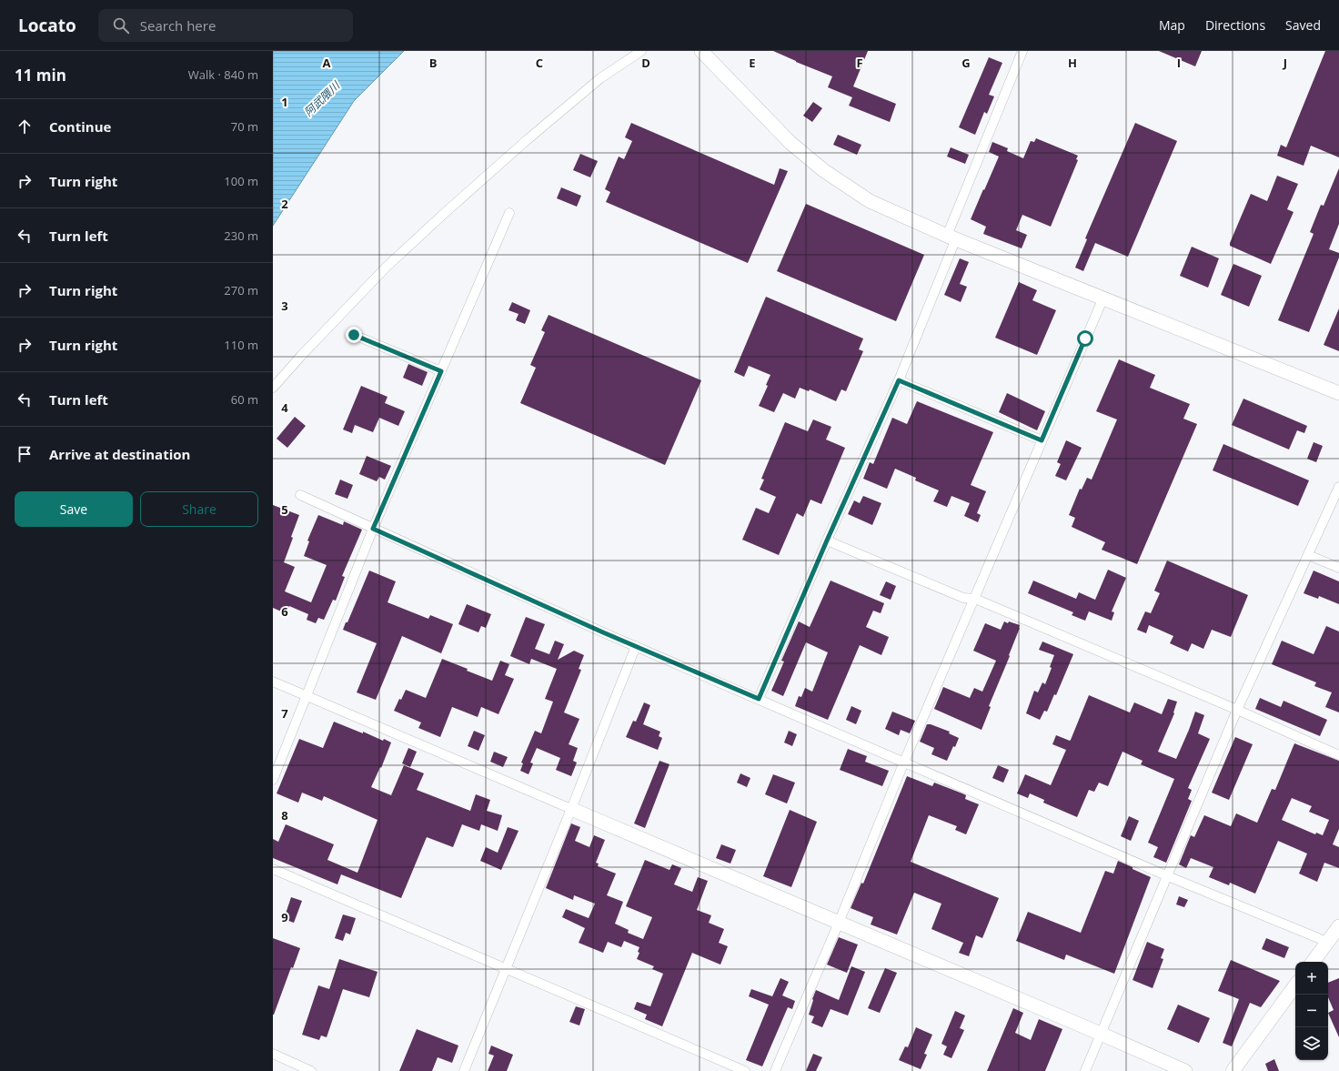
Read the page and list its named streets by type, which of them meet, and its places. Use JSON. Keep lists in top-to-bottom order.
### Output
{
  "water": ["阿武隈川"],
  "page": {
    "header": "Locato",
    "search": "Search here",
    "nav": ["Map", "Directions", "Saved"],
    "heading": ["11 min", "Walk · 840 m"],
    "list": [
      ["Continue", "70 m"],
      ["Turn right", "100 m"],
      ["Turn left", "230 m"],
      ["Turn right", "270 m"],
      ["Turn right", "110 m"],
      ["Turn left", "60 m"],
      "Arrive at destination"
    ],
    "buttons": ["Save", "Share"],
    "map_buttons": ["+", "−"]
  },
  "grid": {
    "columns": [
      "A",
      "B",
      "C",
      "D",
      "E",
      "F",
      "G",
      "H",
      "I",
      "J"
    ],
    "rows": [
      "1",
      "2",
      "3",
      "4",
      "5",
      "6",
      "7",
      "8",
      "9"
    ]
  }
}
